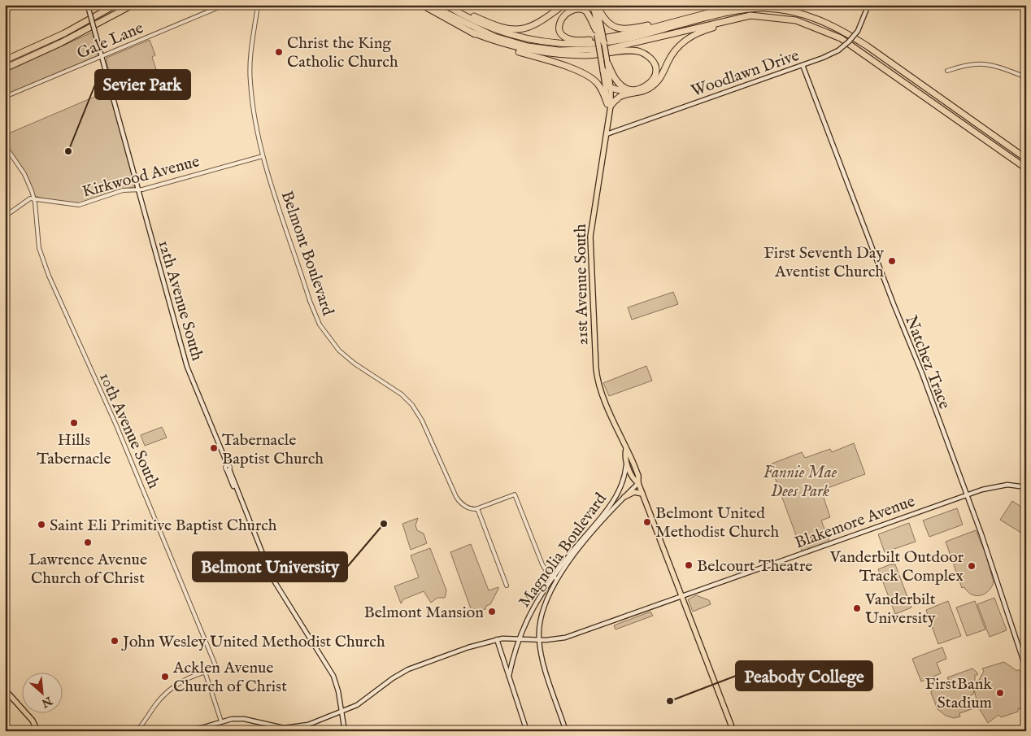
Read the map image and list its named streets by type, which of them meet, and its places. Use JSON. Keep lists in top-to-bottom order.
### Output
{
  "streets": {
    "main road": [
      "Woodlawn Drive",
      "21st Avenue South",
      "12th Avenue South",
      "Natchez Trace",
      "Blakemore Avenue",
      "Magnolia Boulevard"
    ],
    "street": [
      "Gale Lane",
      "Kirkwood Avenue",
      "Belmont Boulevard",
      "10th Avenue South"
    ]
  },
  "crossings": [
    ["Gale Lane", "12th Avenue South"],
    ["Woodlawn Drive", "21st Avenue South"],
    ["Woodlawn Drive", "Natchez Trace"],
    ["Kirkwood Avenue", "Belmont Boulevard"],
    ["Kirkwood Avenue", "12th Avenue South"],
    ["Kirkwood Avenue", "10th Avenue South"],
    ["21st Avenue South", "Blakemore Avenue"],
    ["21st Avenue South", "Magnolia Boulevard"],
    ["12th Avenue South", "Blakemore Avenue"],
    ["Natchez Trace", "Blakemore Avenue"],
    ["Blakemore Avenue", "Magnolia Boulevard"]
  ],
  "parks": ["Fannie Mae Dees Park"],
  "places": [
    "Christ the King Catholic Church",
    "Sevier Park",
    "First Seventh Day Aventist Church",
    "Hills Tabernacle",
    "Tabernacle Baptist Church",
    "Belmont United Methodist Church",
    "Belmont University",
    "Saint Eli Primitive Baptist Church",
    "Lawrence Avenue Church of Christ",
    "Belcourt Theatre",
    "Vanderbilt Outdoor Track Complex",
    "Vanderbilt University",
    "Belmont Mansion",
    "John Wesley United Methodist Church",
    "Acklen Avenue Church of Christ",
    "FirstBank Stadium",
    "Peabody College"
  ],
  "north": "bottom right"
}
